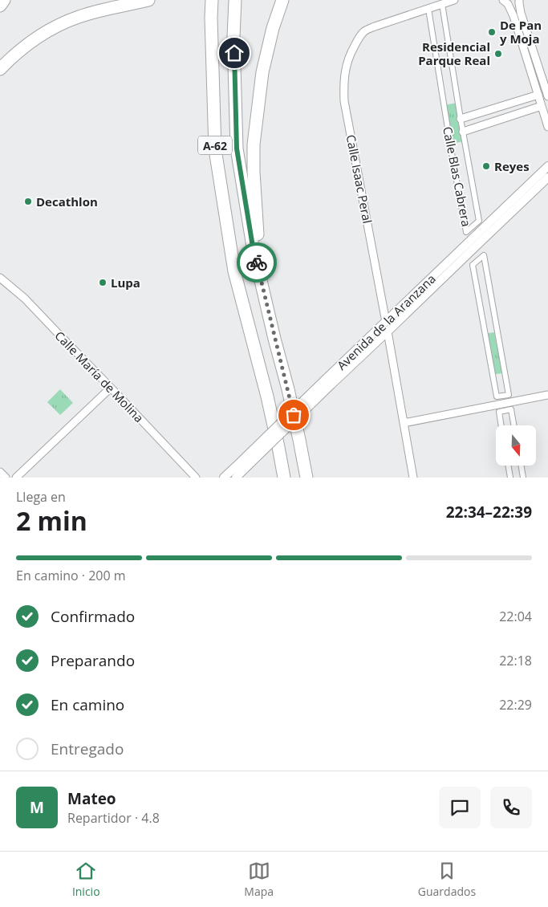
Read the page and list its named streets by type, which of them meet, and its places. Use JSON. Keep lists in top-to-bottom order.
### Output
{
  "streets": {
    "highway": ["A-62"],
    "street": [
      "Calle Blas Cabrera",
      "Calle Isaac Peral",
      "Avenida de la Aranzana",
      "Calle María de Molina"
    ]
  },
  "crossings": [
    ["Calle Blas Cabrera", "Calle Isaac Peral"],
    ["Calle Isaac Peral", "Avenida de la Aranzana"]
  ],
  "places": [
    "De Pan y Moja",
    "Residencial Parque Real",
    "Reyes",
    "Decathlon",
    "Lupa"
  ],
  "north": "bottom",
  "page": {
    "heading": ["2 min", "Llega en", "22:34–22:39"],
    "panel": ["Mateo", "Repartidor · 4.8"],
    "bar": "En camino · 200 m",
    "list": [
      ["Confirmado", "22:04"],
      ["Preparando", "22:18"],
      ["En camino", "22:29"],
      "Entregado"
    ],
    "round": "M",
    "tabs": ["Inicio", "Mapa", "Guardados"]
  }
}
